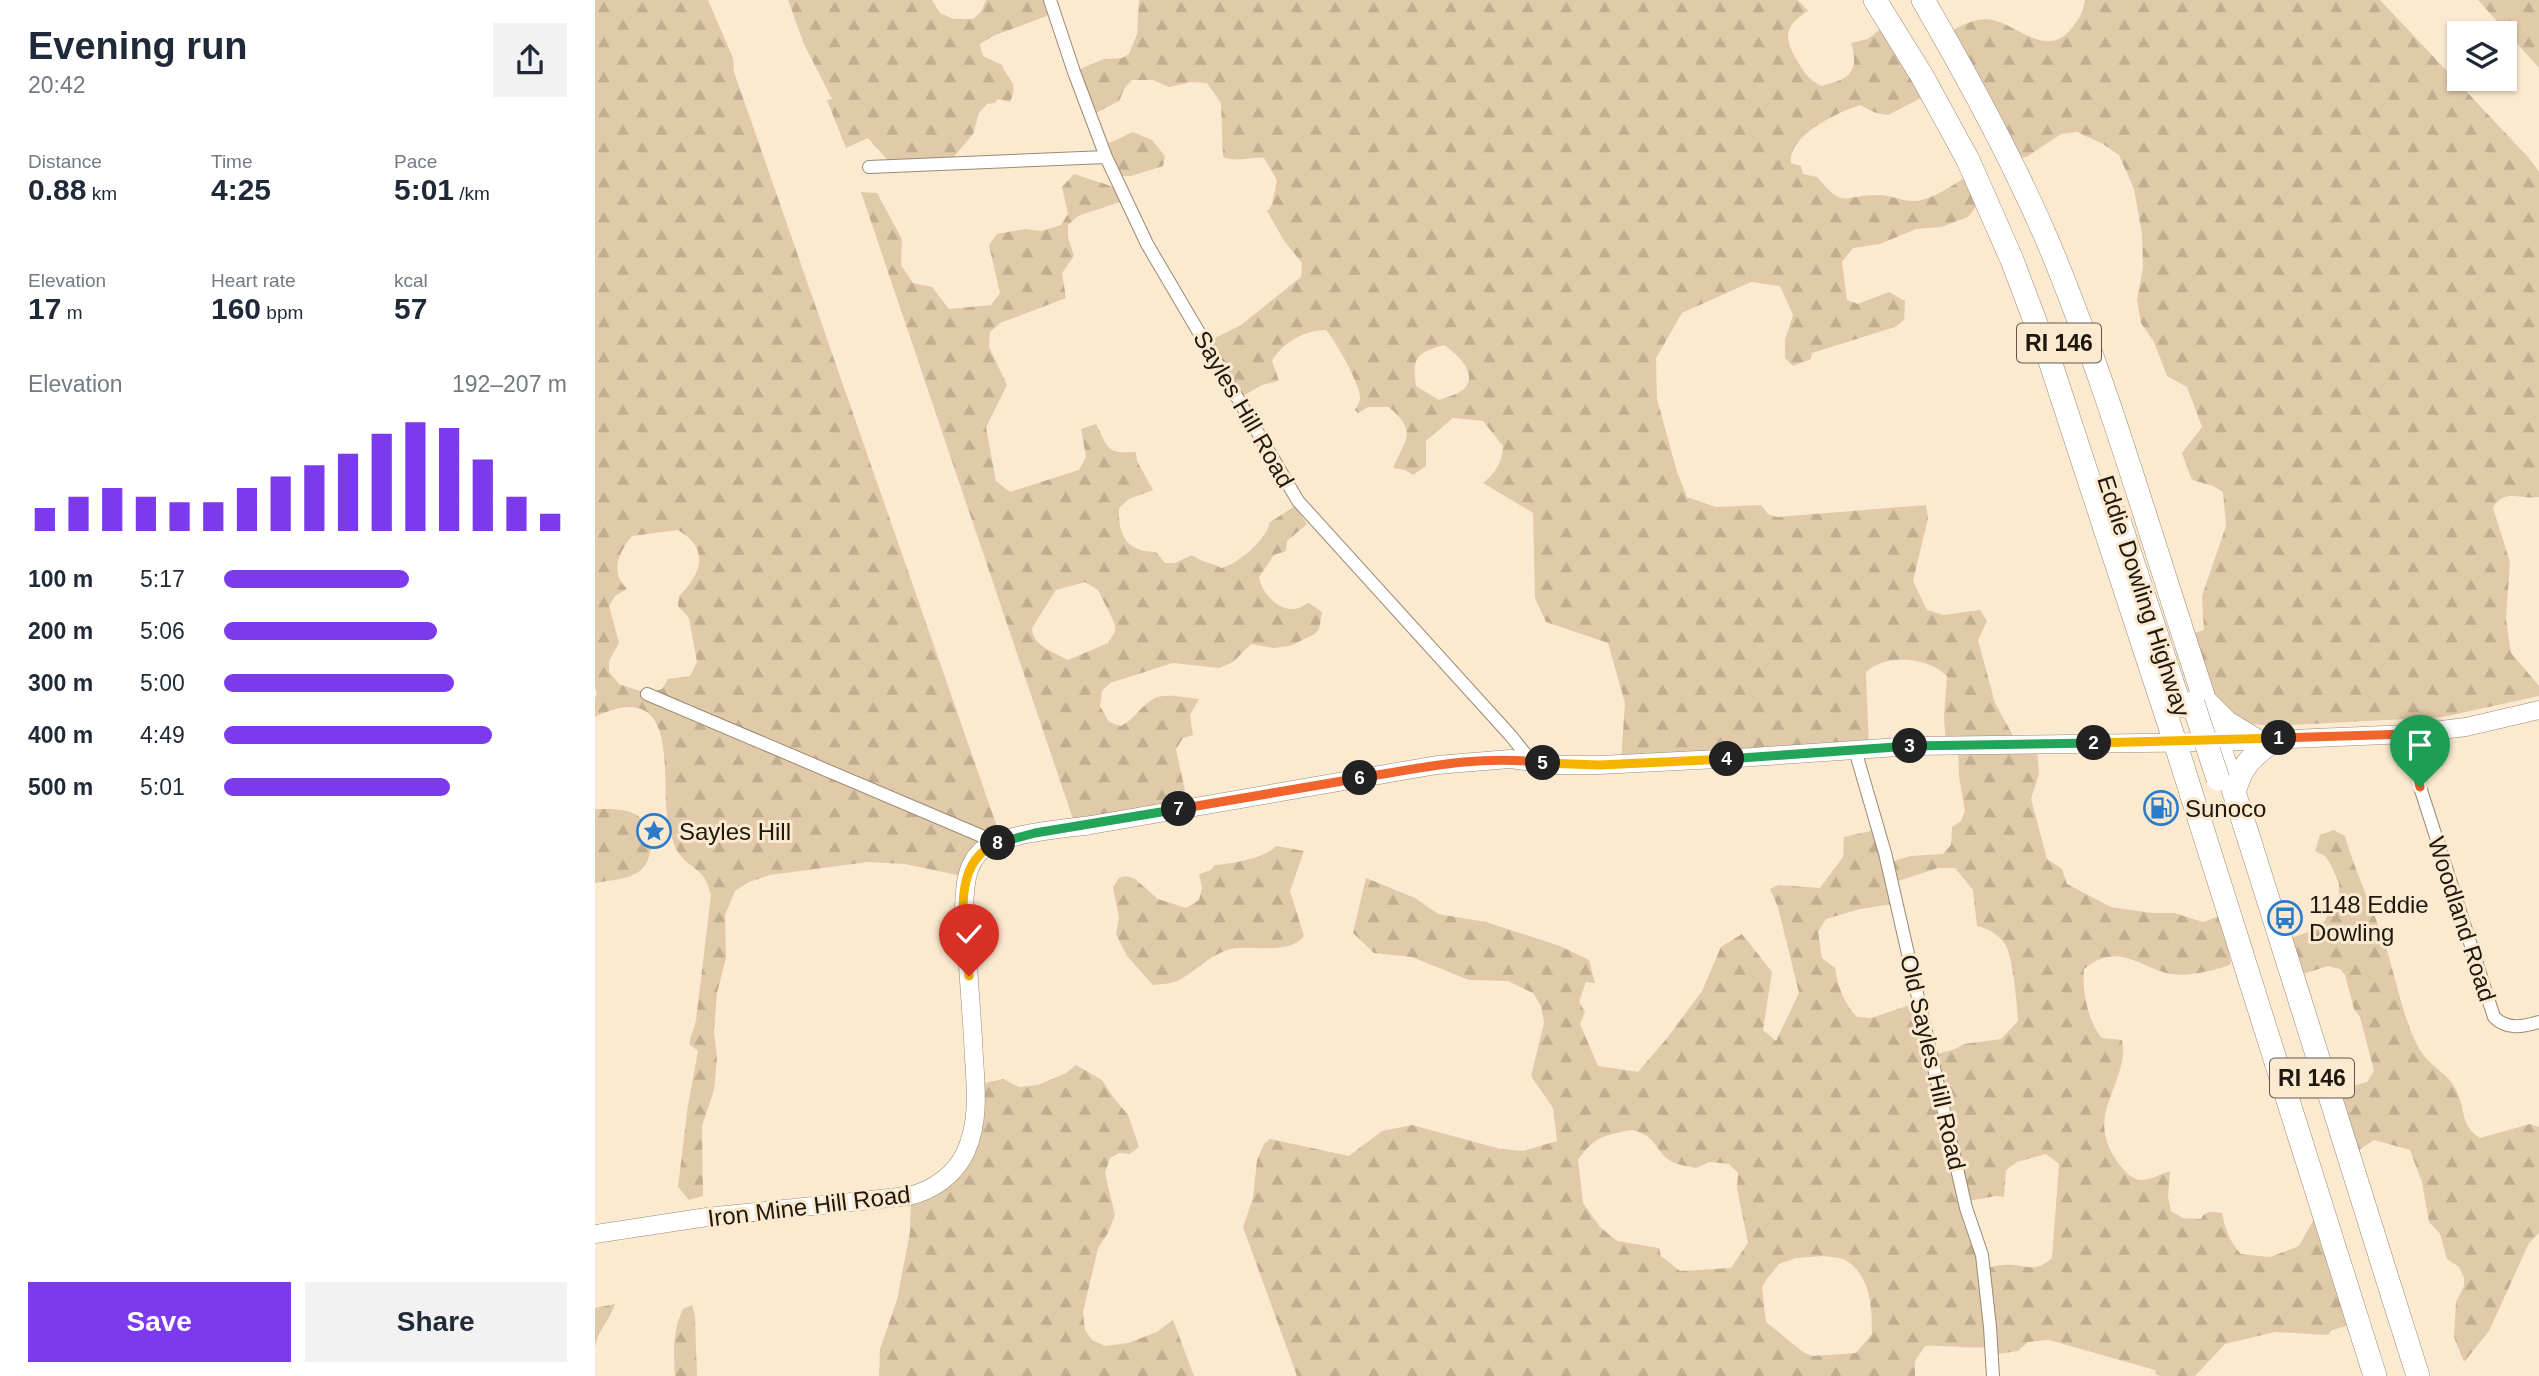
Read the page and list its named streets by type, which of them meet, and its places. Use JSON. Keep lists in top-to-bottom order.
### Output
{
  "streets": {
    "highway": ["RI 146", "Eddie Dowling Highway"],
    "street": [
      "Sayles Hill Road",
      "Woodland Road",
      "Old Sayles Hill Road",
      "Iron Mine Hill Road"
    ]
  },
  "crossings": [
    ["Sayles Hill Road", "Iron Mine Hill Road"],
    ["Old Sayles Hill Road", "Iron Mine Hill Road"]
  ],
  "places": {
    "fuel station": ["Sunoco"],
    "place": ["Sayles Hill"],
    "bus stop": ["1148 Eddie Dowling"]
  },
  "page": {
    "heading": ["Evening run", "20:42"],
    "stats": [
      ["Distance", "0.88 km"],
      ["Time", "4:25"],
      ["Pace", "5:01 /km"],
      ["Elevation", "17 m"],
      ["Heart rate", "160 bpm"],
      ["kcal", "57"]
    ],
    "chart": ["Elevation", "192–207 m"],
    "list": [
      {
        "name": "100 m",
        "note": "5:17"
      },
      {
        "name": "200 m",
        "note": "5:06"
      },
      {
        "name": "300 m",
        "note": "5:00"
      },
      {
        "name": "400 m",
        "note": "4:49"
      },
      {
        "name": "500 m",
        "note": "5:01"
      }
    ],
    "pins": [
      "1",
      "2",
      "3",
      "4",
      "5",
      "6",
      "7",
      "8"
    ],
    "buttons": ["Save", "Share"]
  }
}
